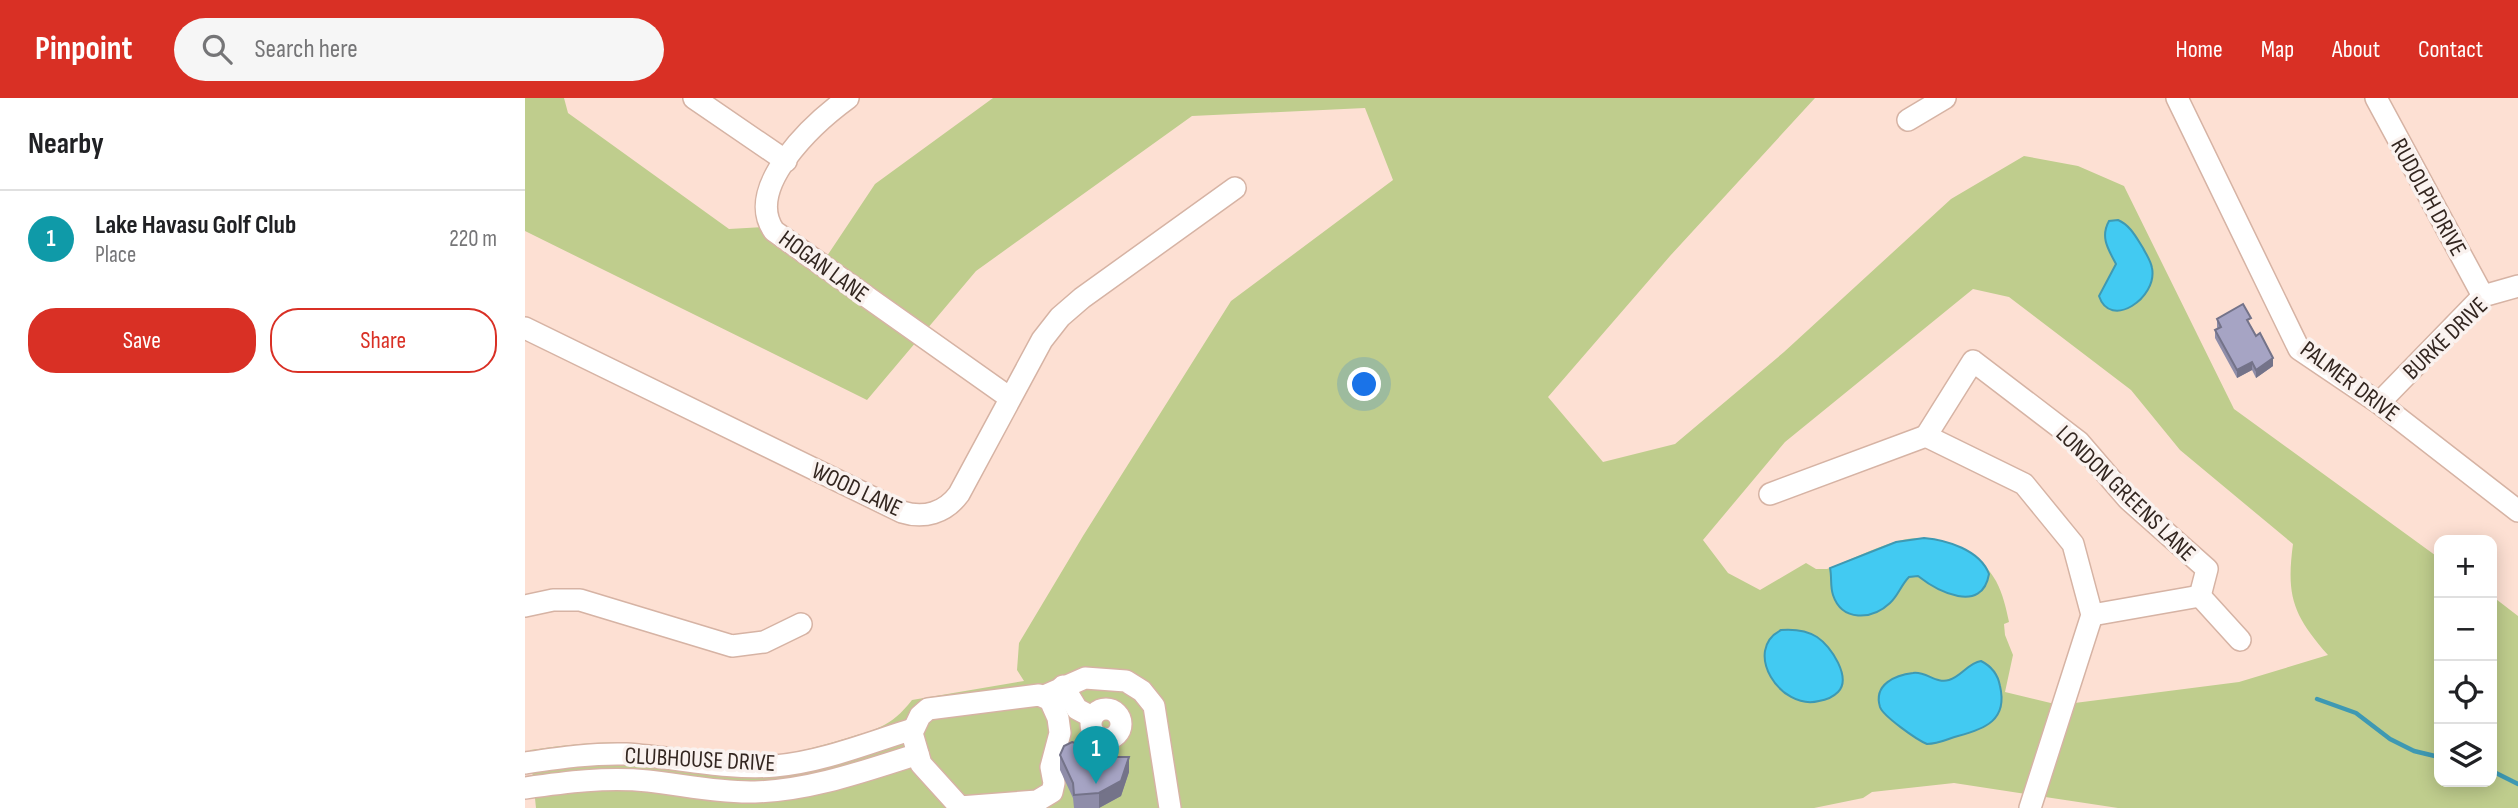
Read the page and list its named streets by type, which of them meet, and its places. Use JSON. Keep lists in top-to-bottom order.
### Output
{
  "streets": {
    "street": [
      "RUDOLPH DRIVE",
      "HOGAN LANE",
      "BURKE DRIVE",
      "PALMER DRIVE",
      "WOOD LANE",
      "LONDON GREENS LANE",
      "CLUBHOUSE DRIVE"
    ]
  },
  "crossings": [
    ["RUDOLPH DRIVE", "BURKE DRIVE"],
    ["HOGAN LANE", "WOOD LANE"],
    ["BURKE DRIVE", "PALMER DRIVE"]
  ],
  "page": {
    "header": "Pinpoint",
    "search": "Search here",
    "nav": [
      "Home",
      "Map",
      "About",
      "Contact"
    ],
    "heading": "Nearby",
    "list": [
      {
        "mark": "1",
        "name": "Lake Havasu Golf Club",
        "note": "Place",
        "value": "220 m"
      }
    ],
    "buttons": ["Save", "Share"],
    "map_buttons": ["+", "−"],
    "pins": "1"
  }
}
